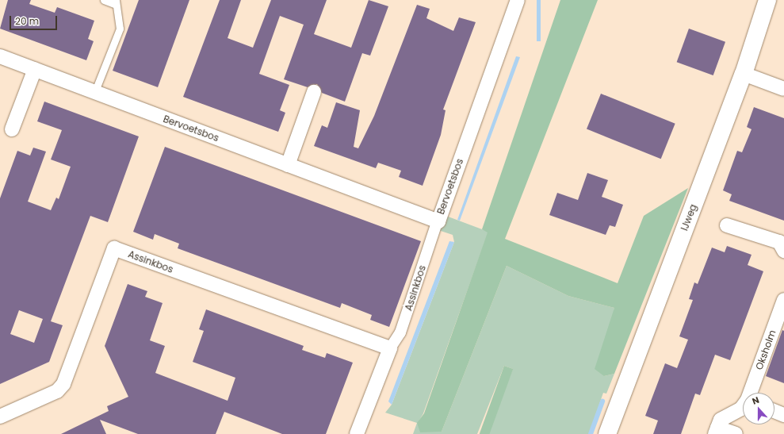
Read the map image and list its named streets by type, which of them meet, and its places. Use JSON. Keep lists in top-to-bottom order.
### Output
{
  "streets": {
    "street": [
      "Bervoetsbos",
      "IJweg",
      "Assinkbos",
      "Oksholm"
    ]
  },
  "scale_bar": "20 m",
  "north": "top"
}
